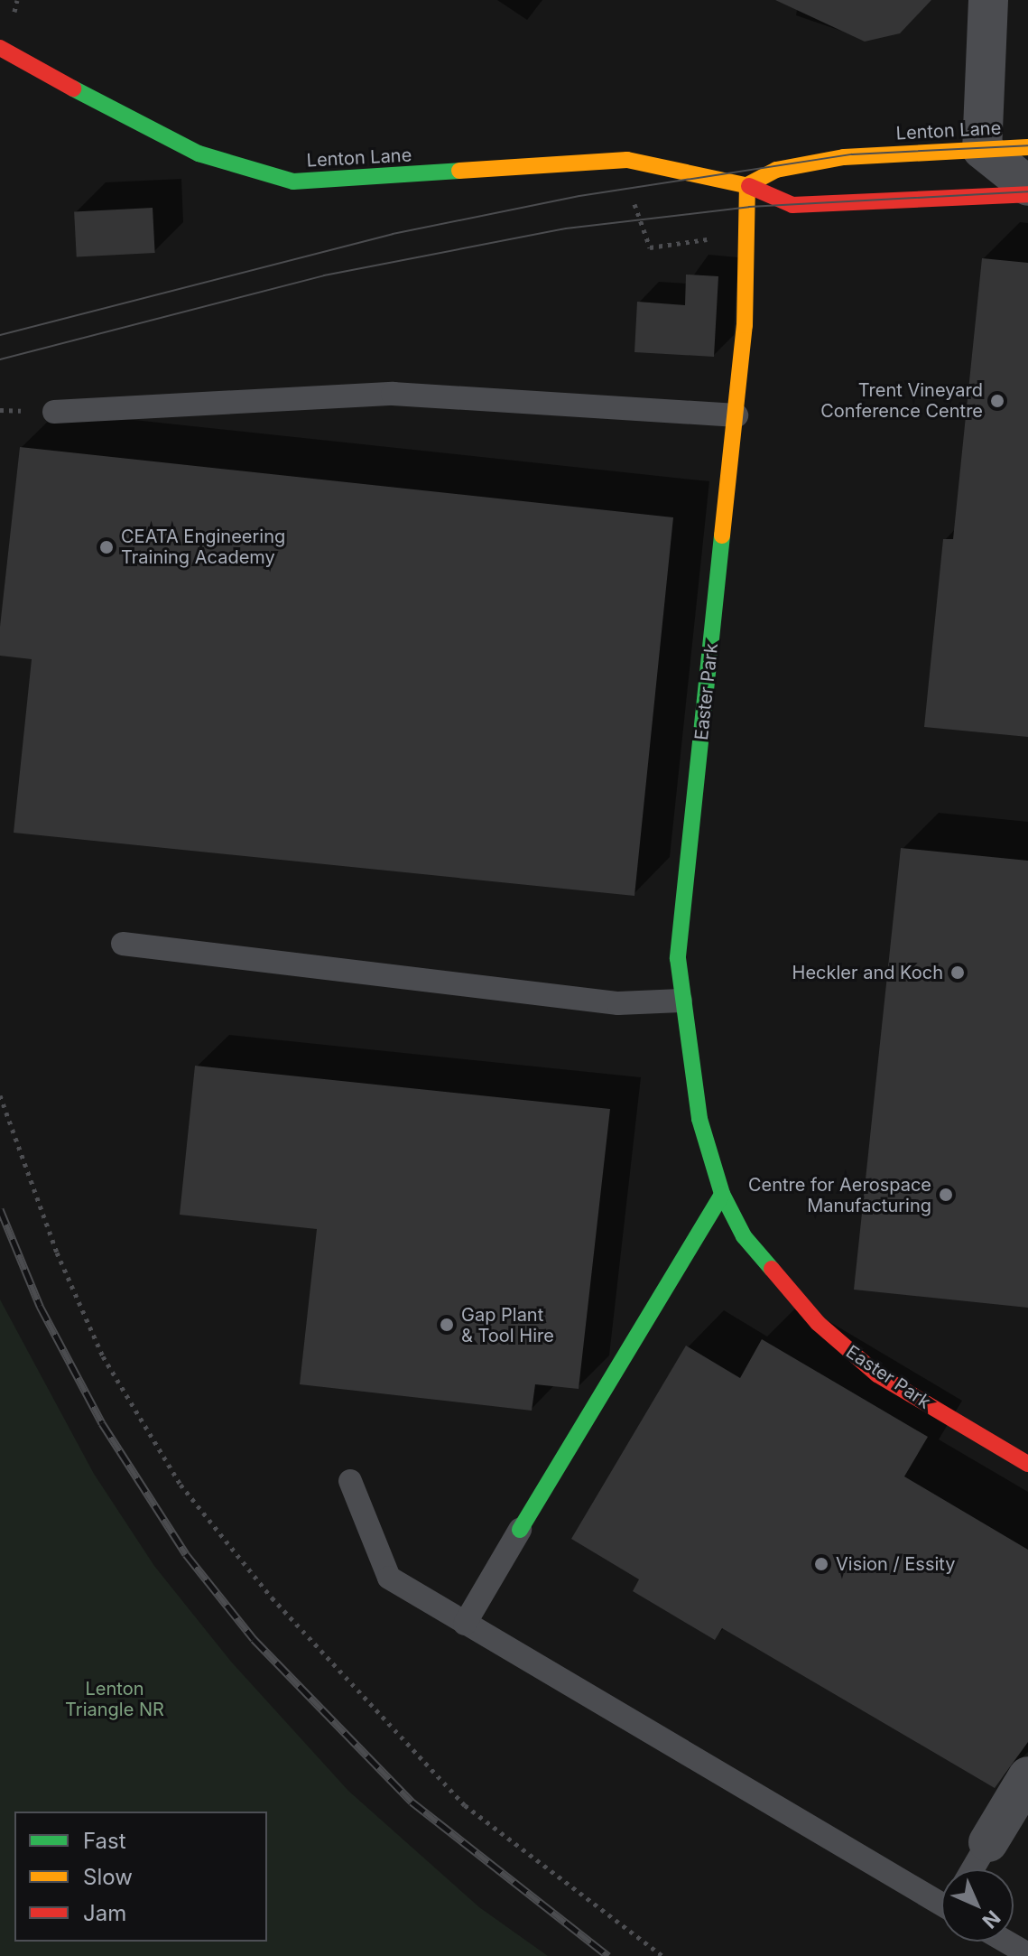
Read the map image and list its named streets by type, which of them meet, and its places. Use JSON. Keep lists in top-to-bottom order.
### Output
{
  "streets": {
    "street": ["Lenton Lane", "Easter Park"]
  },
  "crossings": [
    ["Lenton Lane", "Easter Park"]
  ],
  "parks": ["Lenton Triangle NR"],
  "places": [
    "Trent Vineyard Conference Centre",
    "CEATA Engineering Training Academy",
    "Heckler and Koch",
    "Centre for Aerospace Manufacturing",
    "Gap Plant & Tool Hire",
    "Vision / Essity"
  ],
  "legend": ["Fast", "Slow", "Jam"],
  "north": "bottom right"
}
